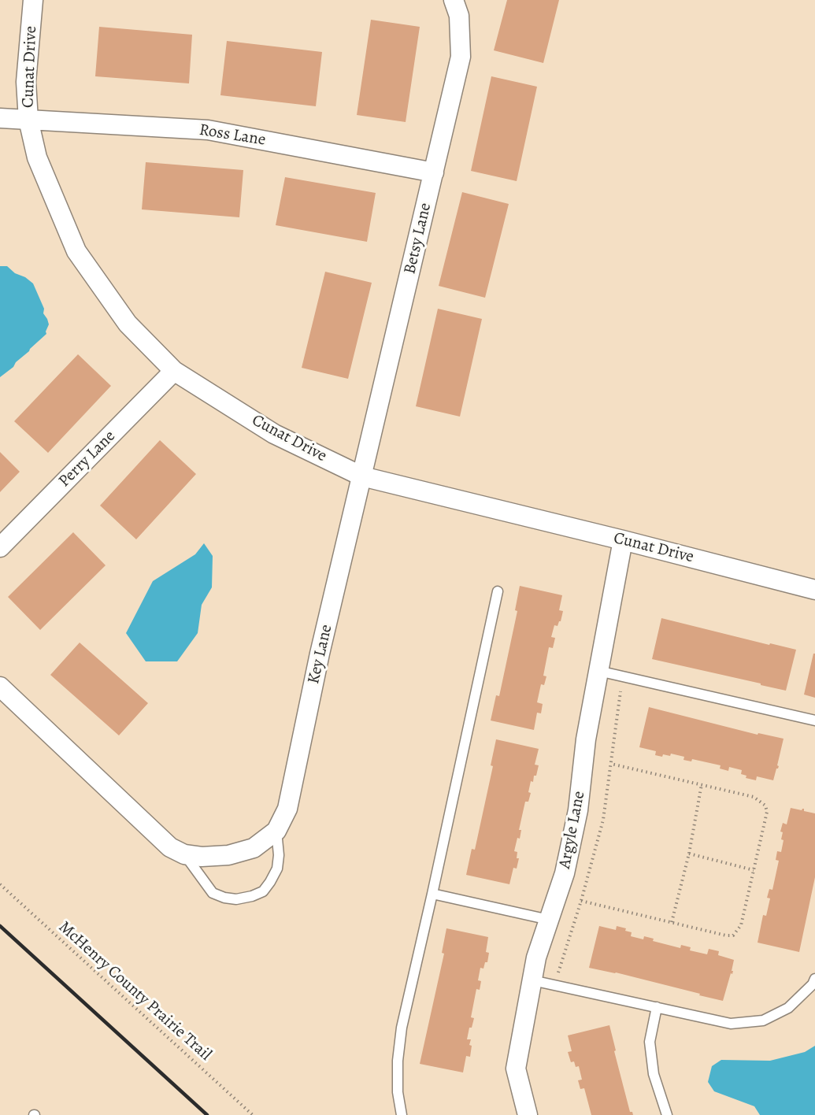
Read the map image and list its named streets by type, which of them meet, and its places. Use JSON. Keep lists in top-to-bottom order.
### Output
{
  "streets": {
    "street": [
      "Cunat Drive",
      "Ross Lane",
      "Betsy Lane",
      "Perry Lane",
      "Key Lane",
      "Argyle Lane"
    ],
    "path": ["McHenry County Prairie Trail"]
  },
  "crossings": [
    ["Cunat Drive", "Ross Lane"],
    ["Cunat Drive", "Betsy Lane"],
    ["Cunat Drive", "Perry Lane"],
    ["Cunat Drive", "Key Lane"],
    ["Cunat Drive", "Argyle Lane"],
    ["Ross Lane", "Betsy Lane"],
    ["Betsy Lane", "Key Lane"]
  ]
}
